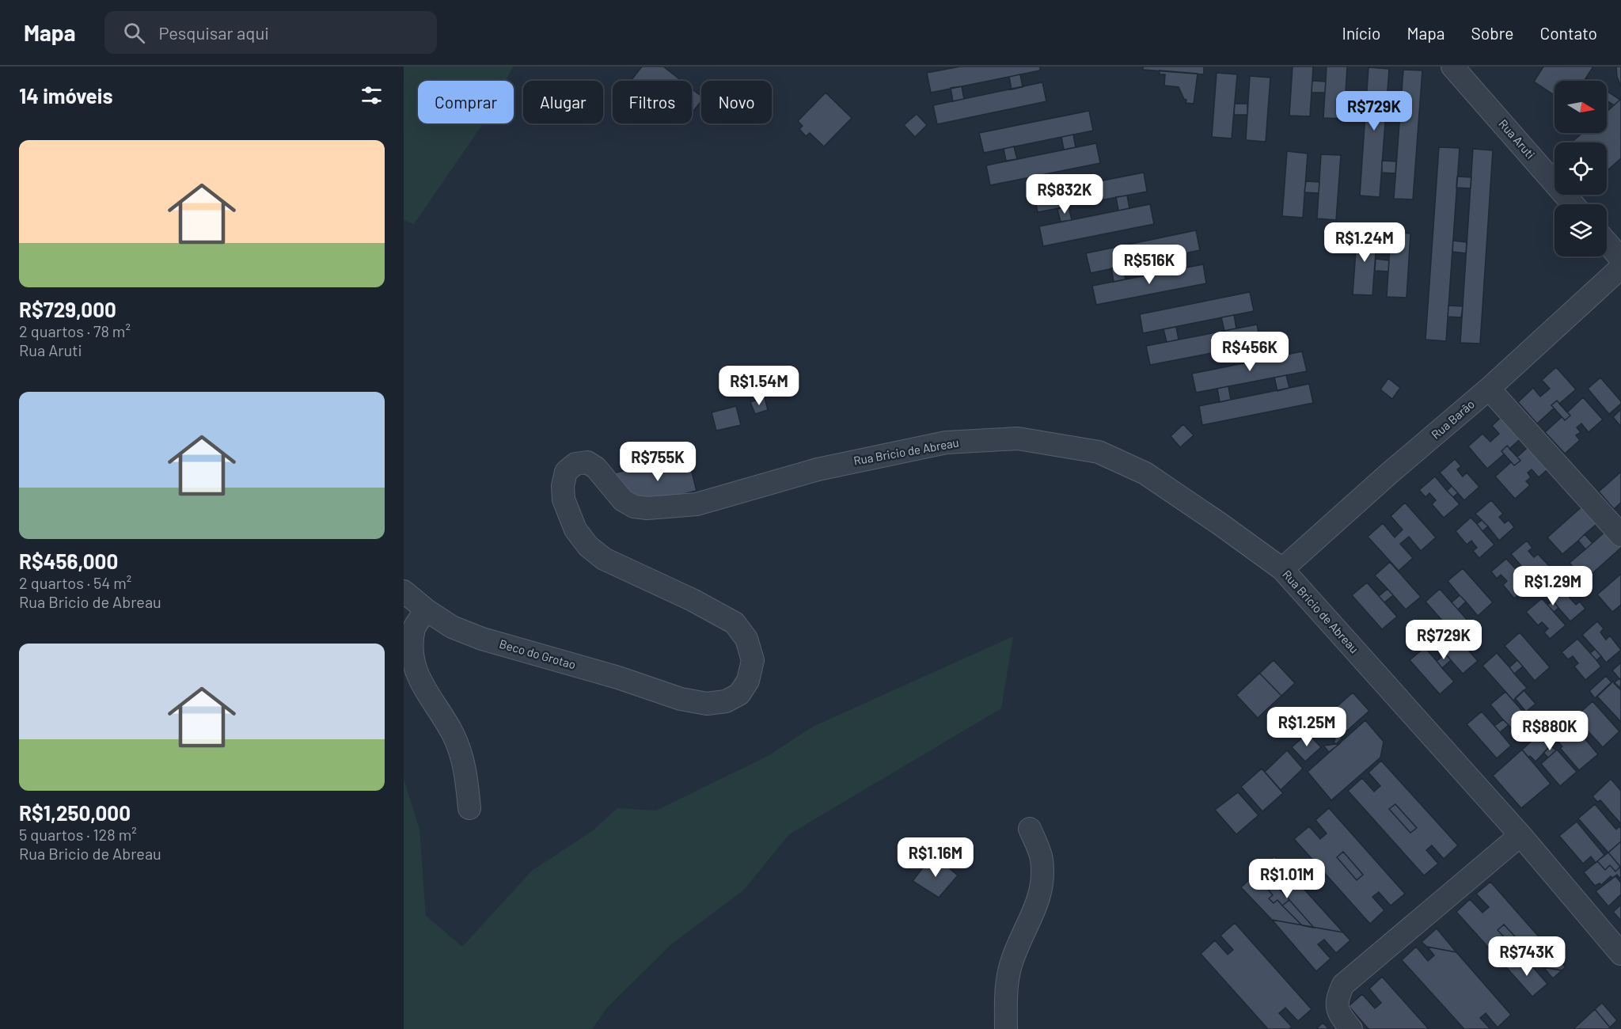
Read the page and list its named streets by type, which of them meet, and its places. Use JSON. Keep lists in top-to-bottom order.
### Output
{
  "streets": {
    "street": [
      "Rua Aruti",
      "Rua Barão",
      "Rua Bricio de Abreau",
      "Beco do Grotao"
    ]
  },
  "crossings": [
    ["Rua Barão", "Rua Bricio de Abreau"],
    ["Rua Bricio de Abreau", "Beco do Grotao"]
  ],
  "north": "right",
  "page": {
    "header": "Mapa",
    "search": "Pesquisar aqui",
    "nav": [
      "Início",
      "Mapa",
      "Sobre",
      "Contato"
    ],
    "heading": "14 imóveis",
    "chip": [
      "Comprar",
      "Alugar",
      "Filtros",
      "Novo"
    ],
    "price": [
      "R$729K",
      "R$832K",
      "R$1.24M",
      "R$516K",
      "R$456K",
      "R$1.54M",
      "R$755K",
      "R$1.29M",
      "R$729K",
      "R$1.25M",
      "R$880K",
      "R$1.16M",
      "R$1.01M",
      "R$743K"
    ],
    "list": [
      {
        "name": "R$729,000",
        "note": "2 quartos · 78 m² · Rua Aruti"
      },
      {
        "name": "R$456,000",
        "note": "2 quartos · 54 m² · Rua Bricio de Abreau"
      },
      {
        "name": "R$1,250,000",
        "note": "5 quartos · 128 m² · Rua Bricio de Abreau"
      }
    ]
  }
}
